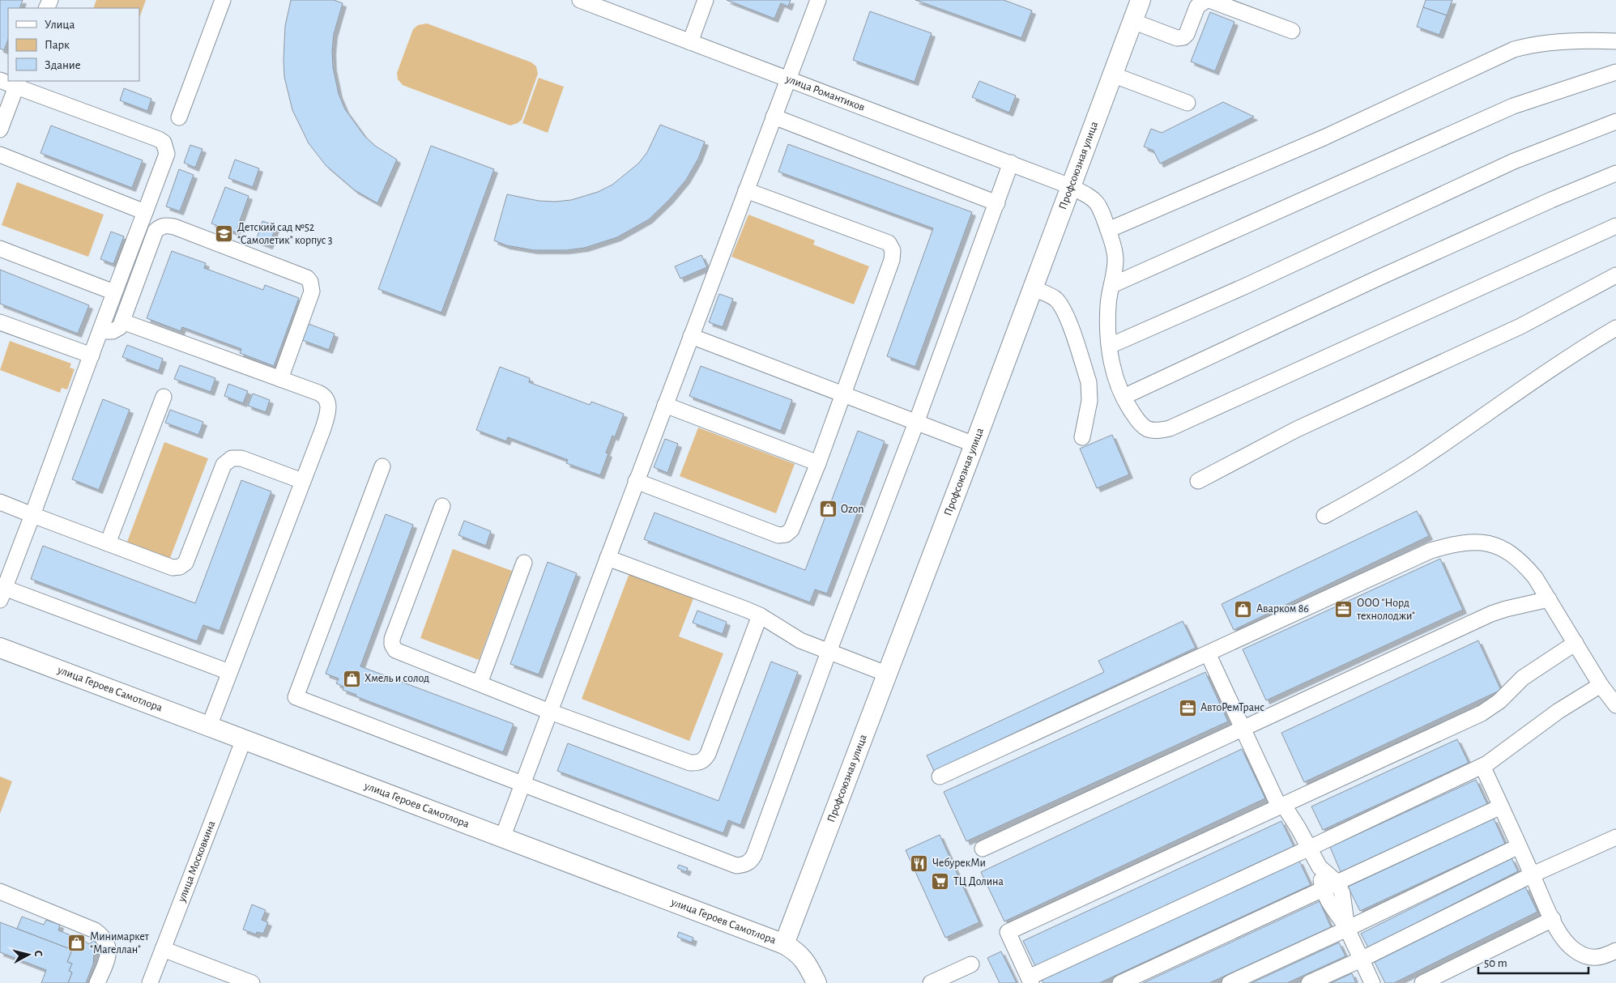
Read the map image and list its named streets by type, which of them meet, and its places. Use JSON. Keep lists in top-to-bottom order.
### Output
{
  "streets": {
    "main road": ["Профсоюзная улица", "улица Героев Самотлора"],
    "street": ["улица Романтиков", "улица Московкина"]
  },
  "crossings": [
    ["улица Романтиков", "Профсоюзная улица"],
    ["Профсоюзная улица", "улица Героев Самотлора"],
    ["улица Героев Самотлора", "улица Московкина"]
  ],
  "places": {
    "school or university": ["Детский сад №52 \"Самолетик\" корпус 3"],
    "shop": [
      "Ozon",
      "Аварком 86",
      "Хмель и солод",
      "Минимаркет \"Магеллан\""
    ],
    "office": ["ООО \"Норд технолоджи\"", "АвтоРемТранс"],
    "restaurant": ["ЧебурекМи"],
    "supermarket": ["ТЦ Долина"]
  },
  "legend": ["Улица", "Парк", "Здание"],
  "scale_bar": "50 m",
  "north": "right"
}
